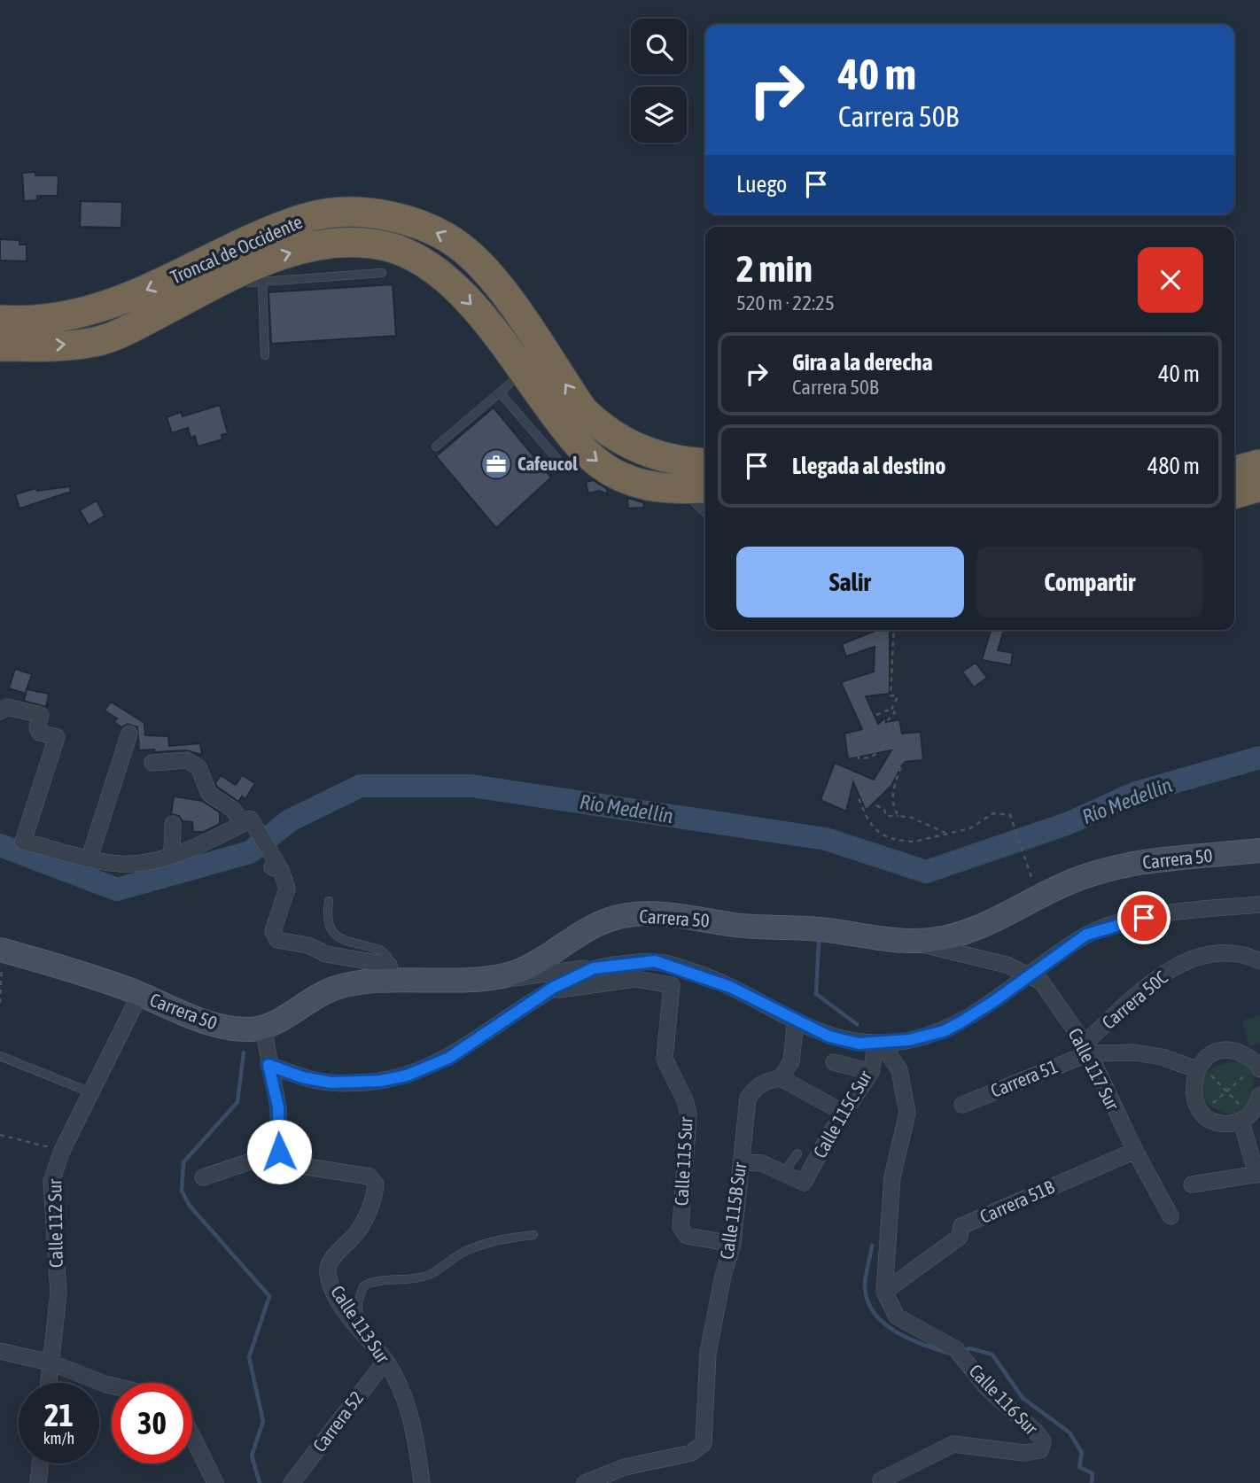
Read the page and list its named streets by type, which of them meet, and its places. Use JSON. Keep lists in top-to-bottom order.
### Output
{
  "streets": {
    "highway": ["Troncal de Occidente"],
    "main road": ["Carrera 50"],
    "street": [
      "Carrera 50C",
      "Calle 117 Sur",
      "Carrera 51",
      "Calle 115C Sur",
      "Calle 115 Sur",
      "Carrera 51B",
      "Calle 115B Sur",
      "Calle 112 Sur",
      "Calle 113 Sur",
      "Calle 116 Sur",
      "Carrera 52"
    ]
  },
  "crossings": [
    ["Carrera 50", "Calle 117 Sur"],
    ["Carrera 50", "Calle 112 Sur"],
    ["Carrera 50C", "Calle 117 Sur"],
    ["Carrera 50C", "Carrera 51"],
    ["Calle 117 Sur", "Carrera 51"],
    ["Calle 117 Sur", "Carrera 51B"],
    ["Calle 115 Sur", "Calle 115B Sur"],
    ["Carrera 51B", "Calle 116 Sur"],
    ["Calle 113 Sur", "Carrera 52"]
  ],
  "water": ["Río Medellín"],
  "places": {
    "office": ["Cafeucol"]
  },
  "page": {
    "turn": ["40 m", "Carrera 50B"],
    "then": "Luego",
    "heading": ["2 min", "520 m · 22:25"],
    "list": [
      {
        "name": "Gira a la derecha",
        "note": "Carrera 50B",
        "value": "40 m"
      },
      {
        "name": "Llegada al destino",
        "value": "480 m"
      }
    ],
    "buttons": ["Salir", "Compartir"],
    "speed": "21 km/h",
    "limit": "30"
  }
}
